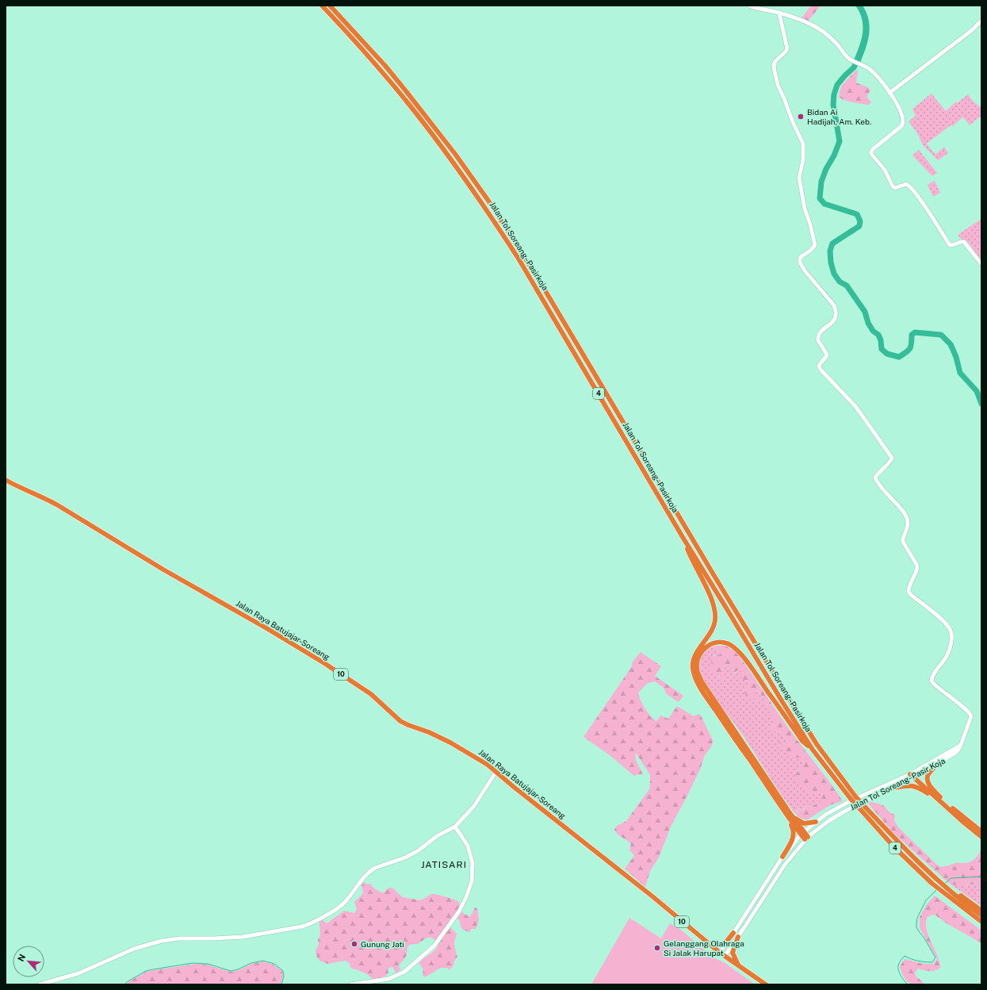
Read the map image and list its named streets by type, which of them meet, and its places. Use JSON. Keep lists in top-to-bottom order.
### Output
{
  "streets": {
    "highway": [
      "Jalan Tol Soreang–Pasirkoja",
      "4",
      "Jalan Raya Batujajar-Soreang",
      "10"
    ],
    "street": ["Jalan Tol Soreang–Pasir Koja"]
  },
  "crossings": [
    ["Jalan Raya Batujajar-Soreang", "Jalan Tol Soreang–Pasir Koja"]
  ],
  "districts": ["JATISARI"],
  "places": ["Bidan Ai Hadijah, Am. Keb.", "Gunung Jati", "Gelanggang Olahraga Si Jalak Harupat"],
  "north": "top left"
}
